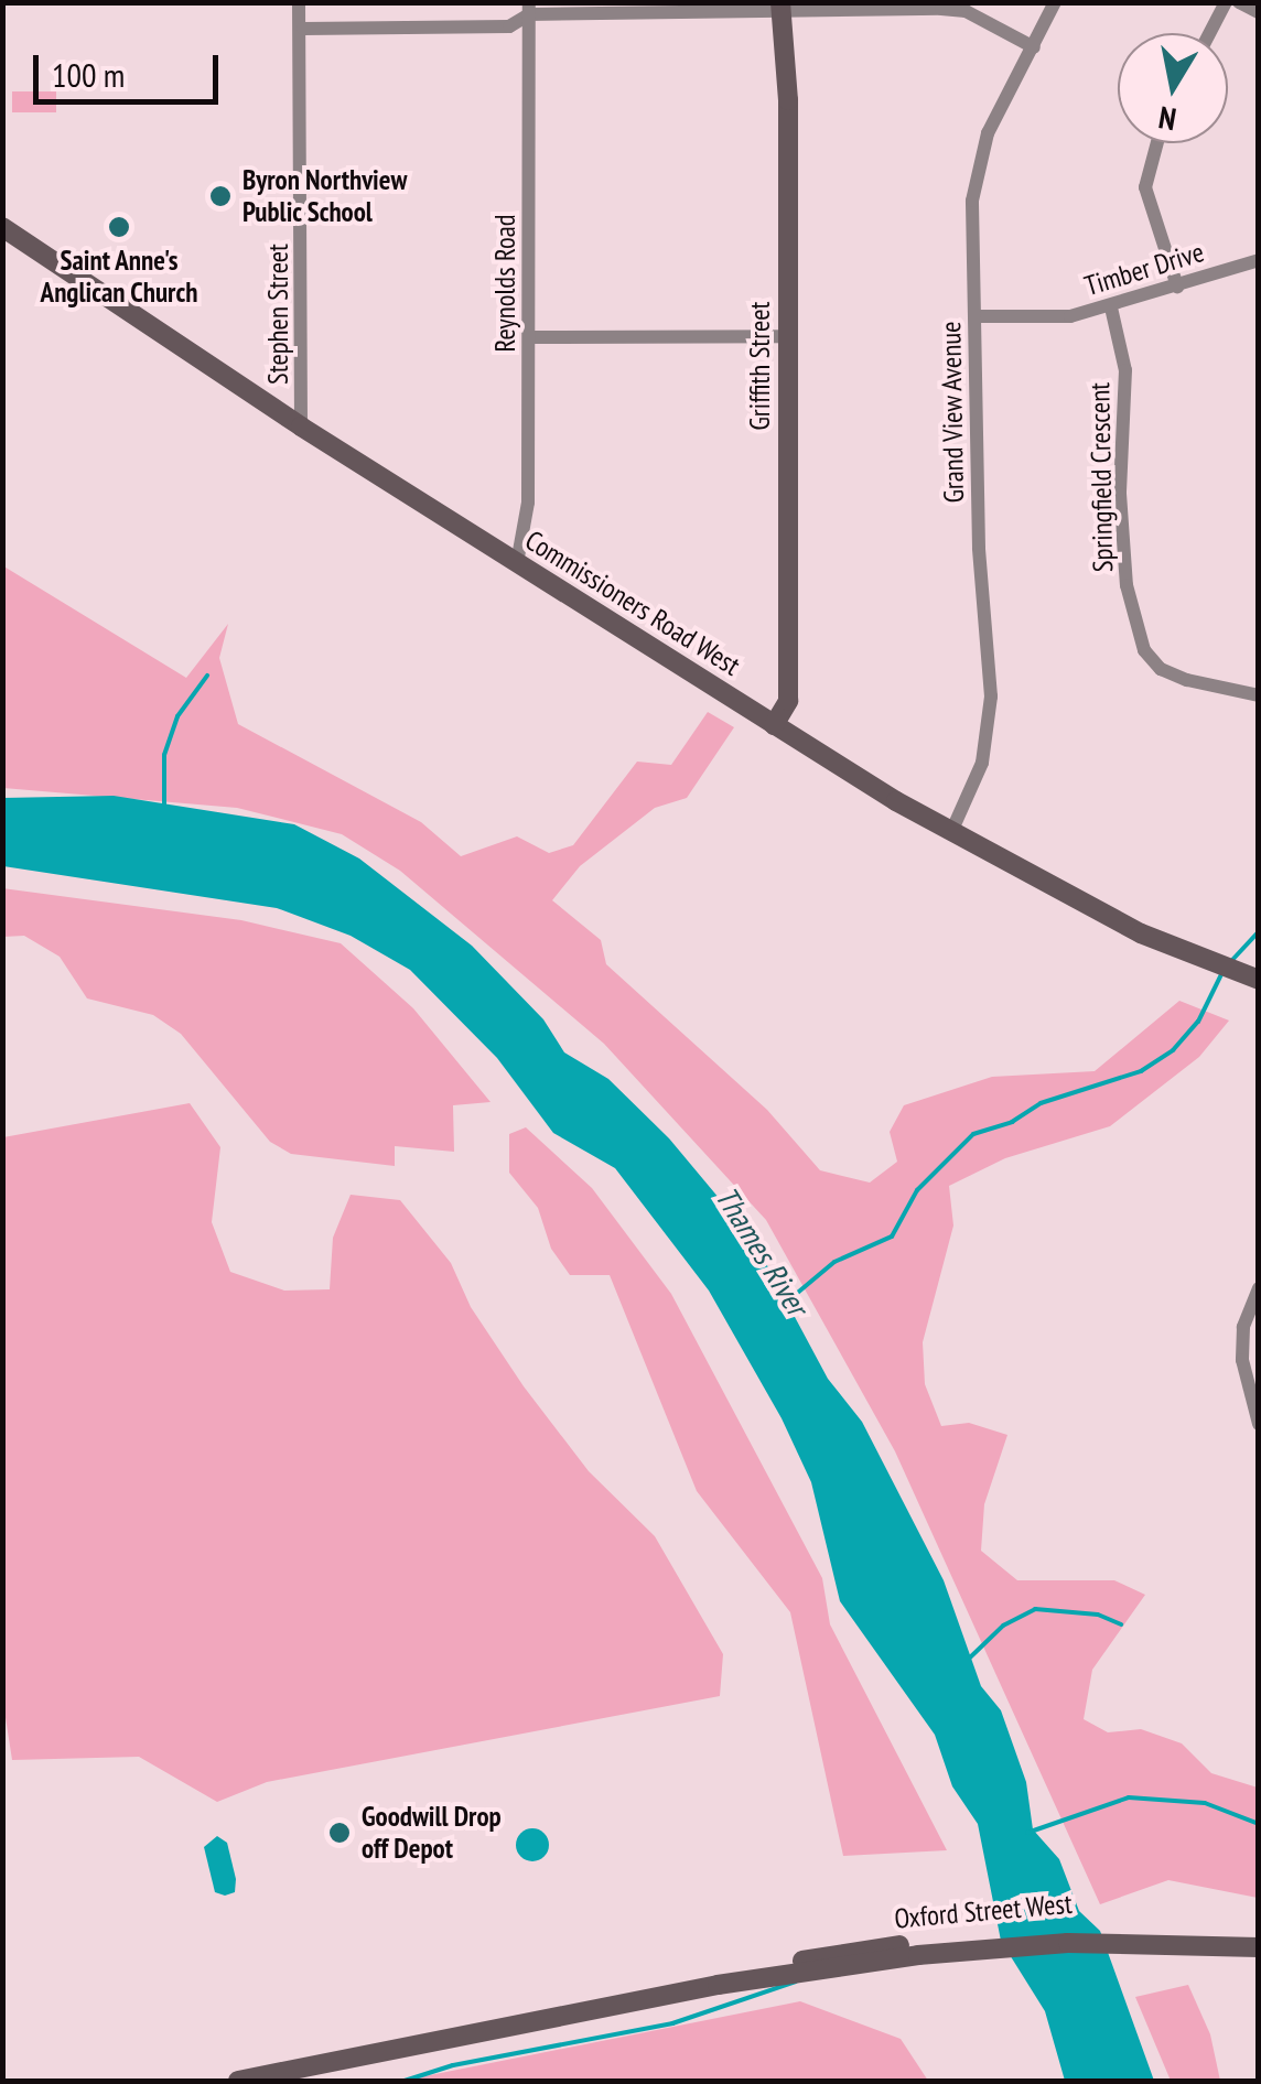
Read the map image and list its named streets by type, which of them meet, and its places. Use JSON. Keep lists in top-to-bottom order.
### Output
{
  "streets": {
    "main road": ["Griffith Street", "Commissioners Road West", "Oxford Street West"],
    "street": [
      "Timber Drive",
      "Reynolds Road",
      "Stephen Street",
      "Grand View Avenue",
      "Springfield Crescent"
    ]
  },
  "crossings": [
    ["Timber Drive", "Grand View Avenue"],
    ["Timber Drive", "Springfield Crescent"],
    ["Reynolds Road", "Commissioners Road West"],
    ["Stephen Street", "Commissioners Road West"],
    ["Griffith Street", "Commissioners Road West"],
    ["Grand View Avenue", "Commissioners Road West"]
  ],
  "water": ["Thames River"],
  "places": ["Byron Northview Public School", "Saint Anne's Anglican Church", "Goodwill Drop off Depot"],
  "scale_bar": "100 m",
  "north": "bottom"
}
